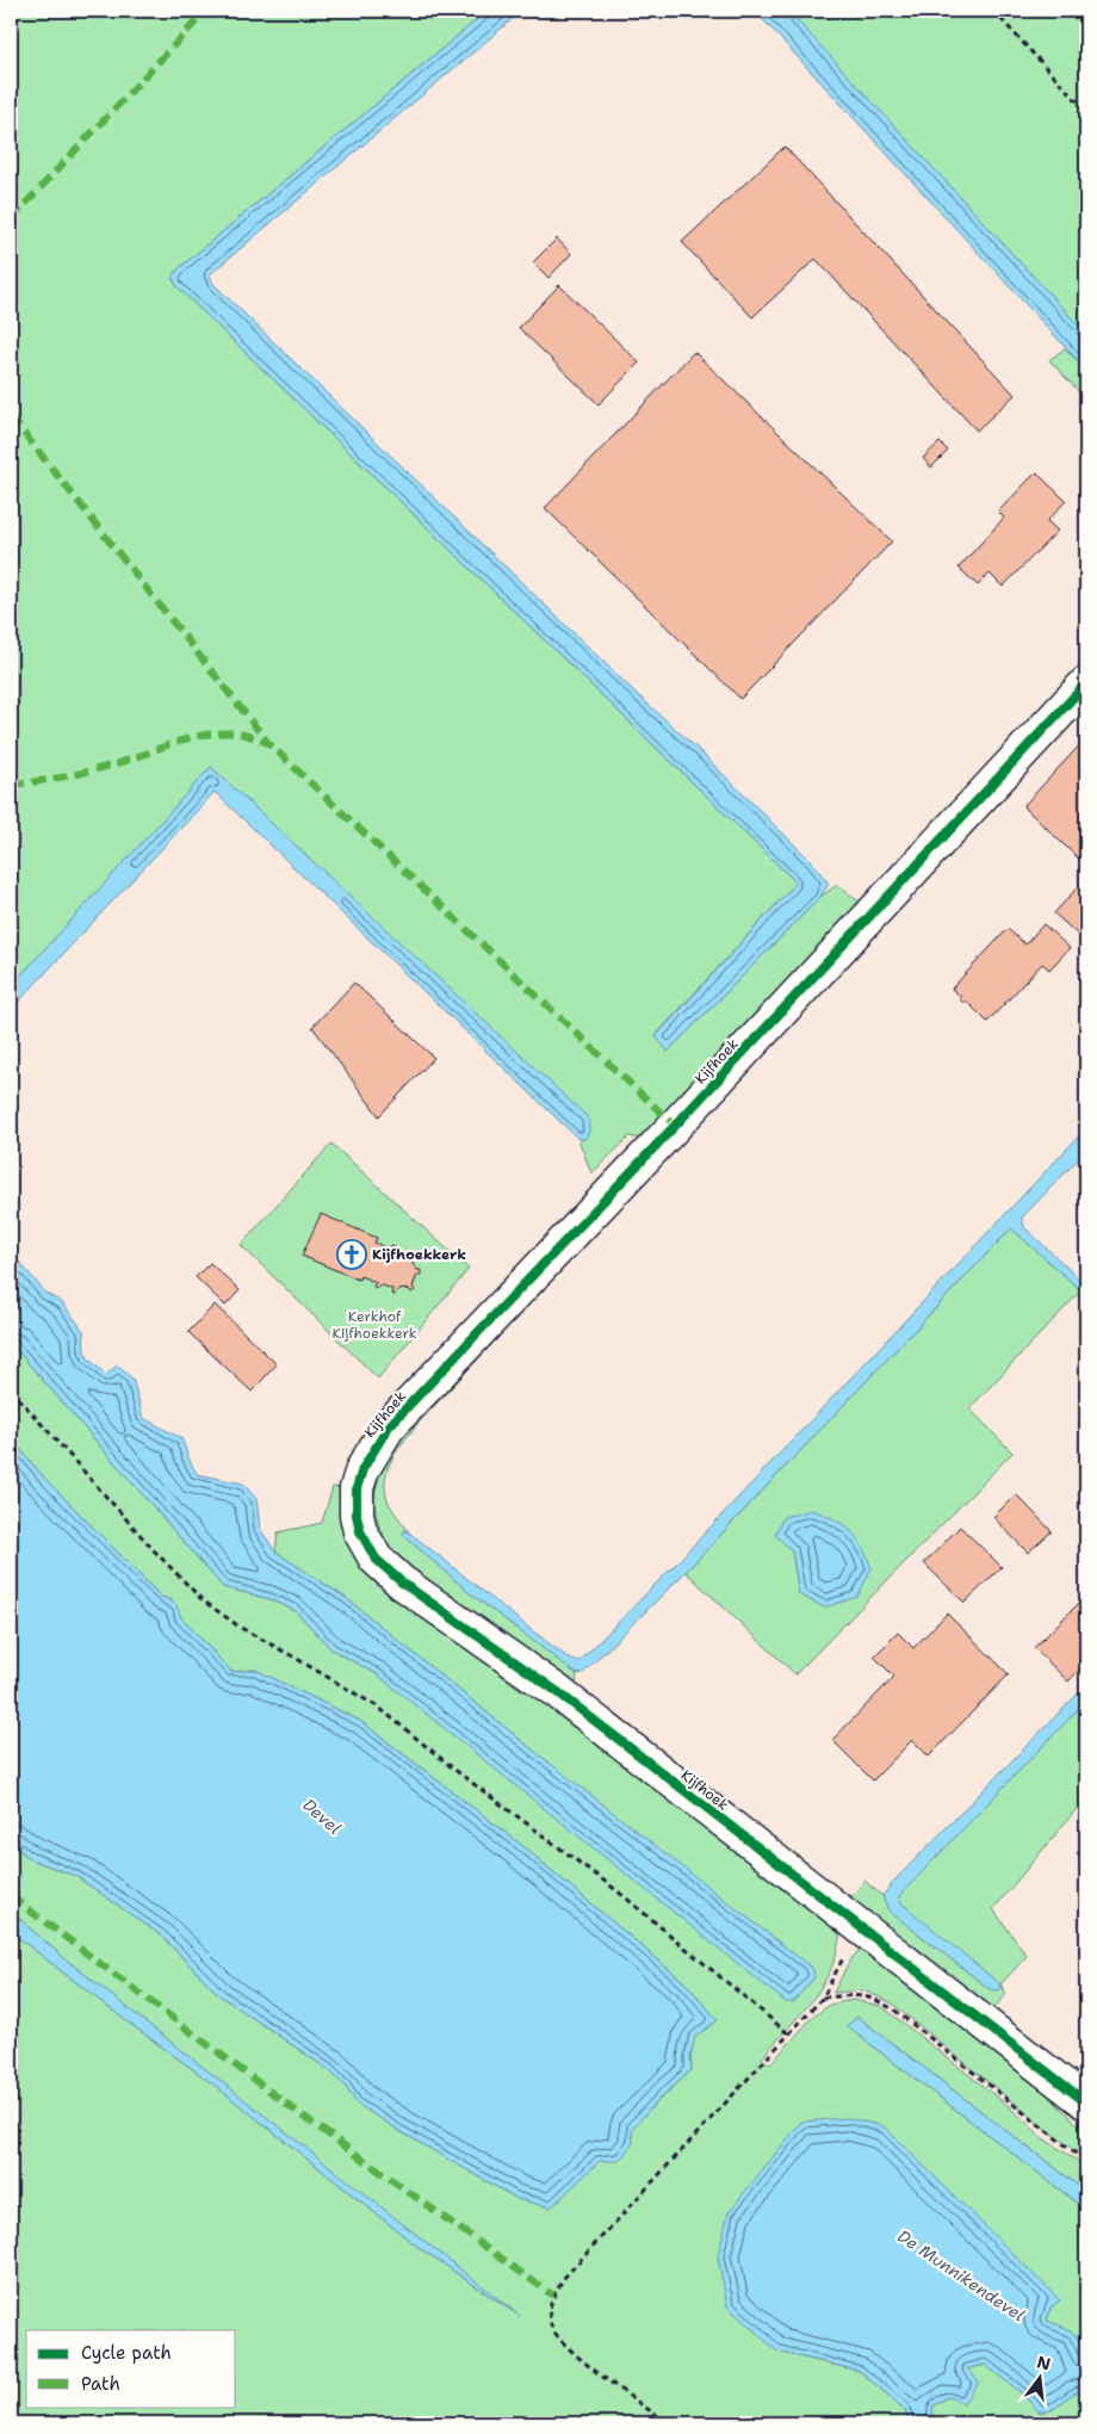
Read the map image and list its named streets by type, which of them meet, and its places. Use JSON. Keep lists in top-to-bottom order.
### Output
{
  "streets": {
    "street": ["Kijfhoek"]
  },
  "water": ["Devel", "De Munnikendevel"],
  "parks": ["Kerkhof Kijfhoekkerk"],
  "places": {
    "church": ["Kijfhoekkerk"]
  },
  "legend": ["Cycle path", "Path"],
  "north": "top"
}
